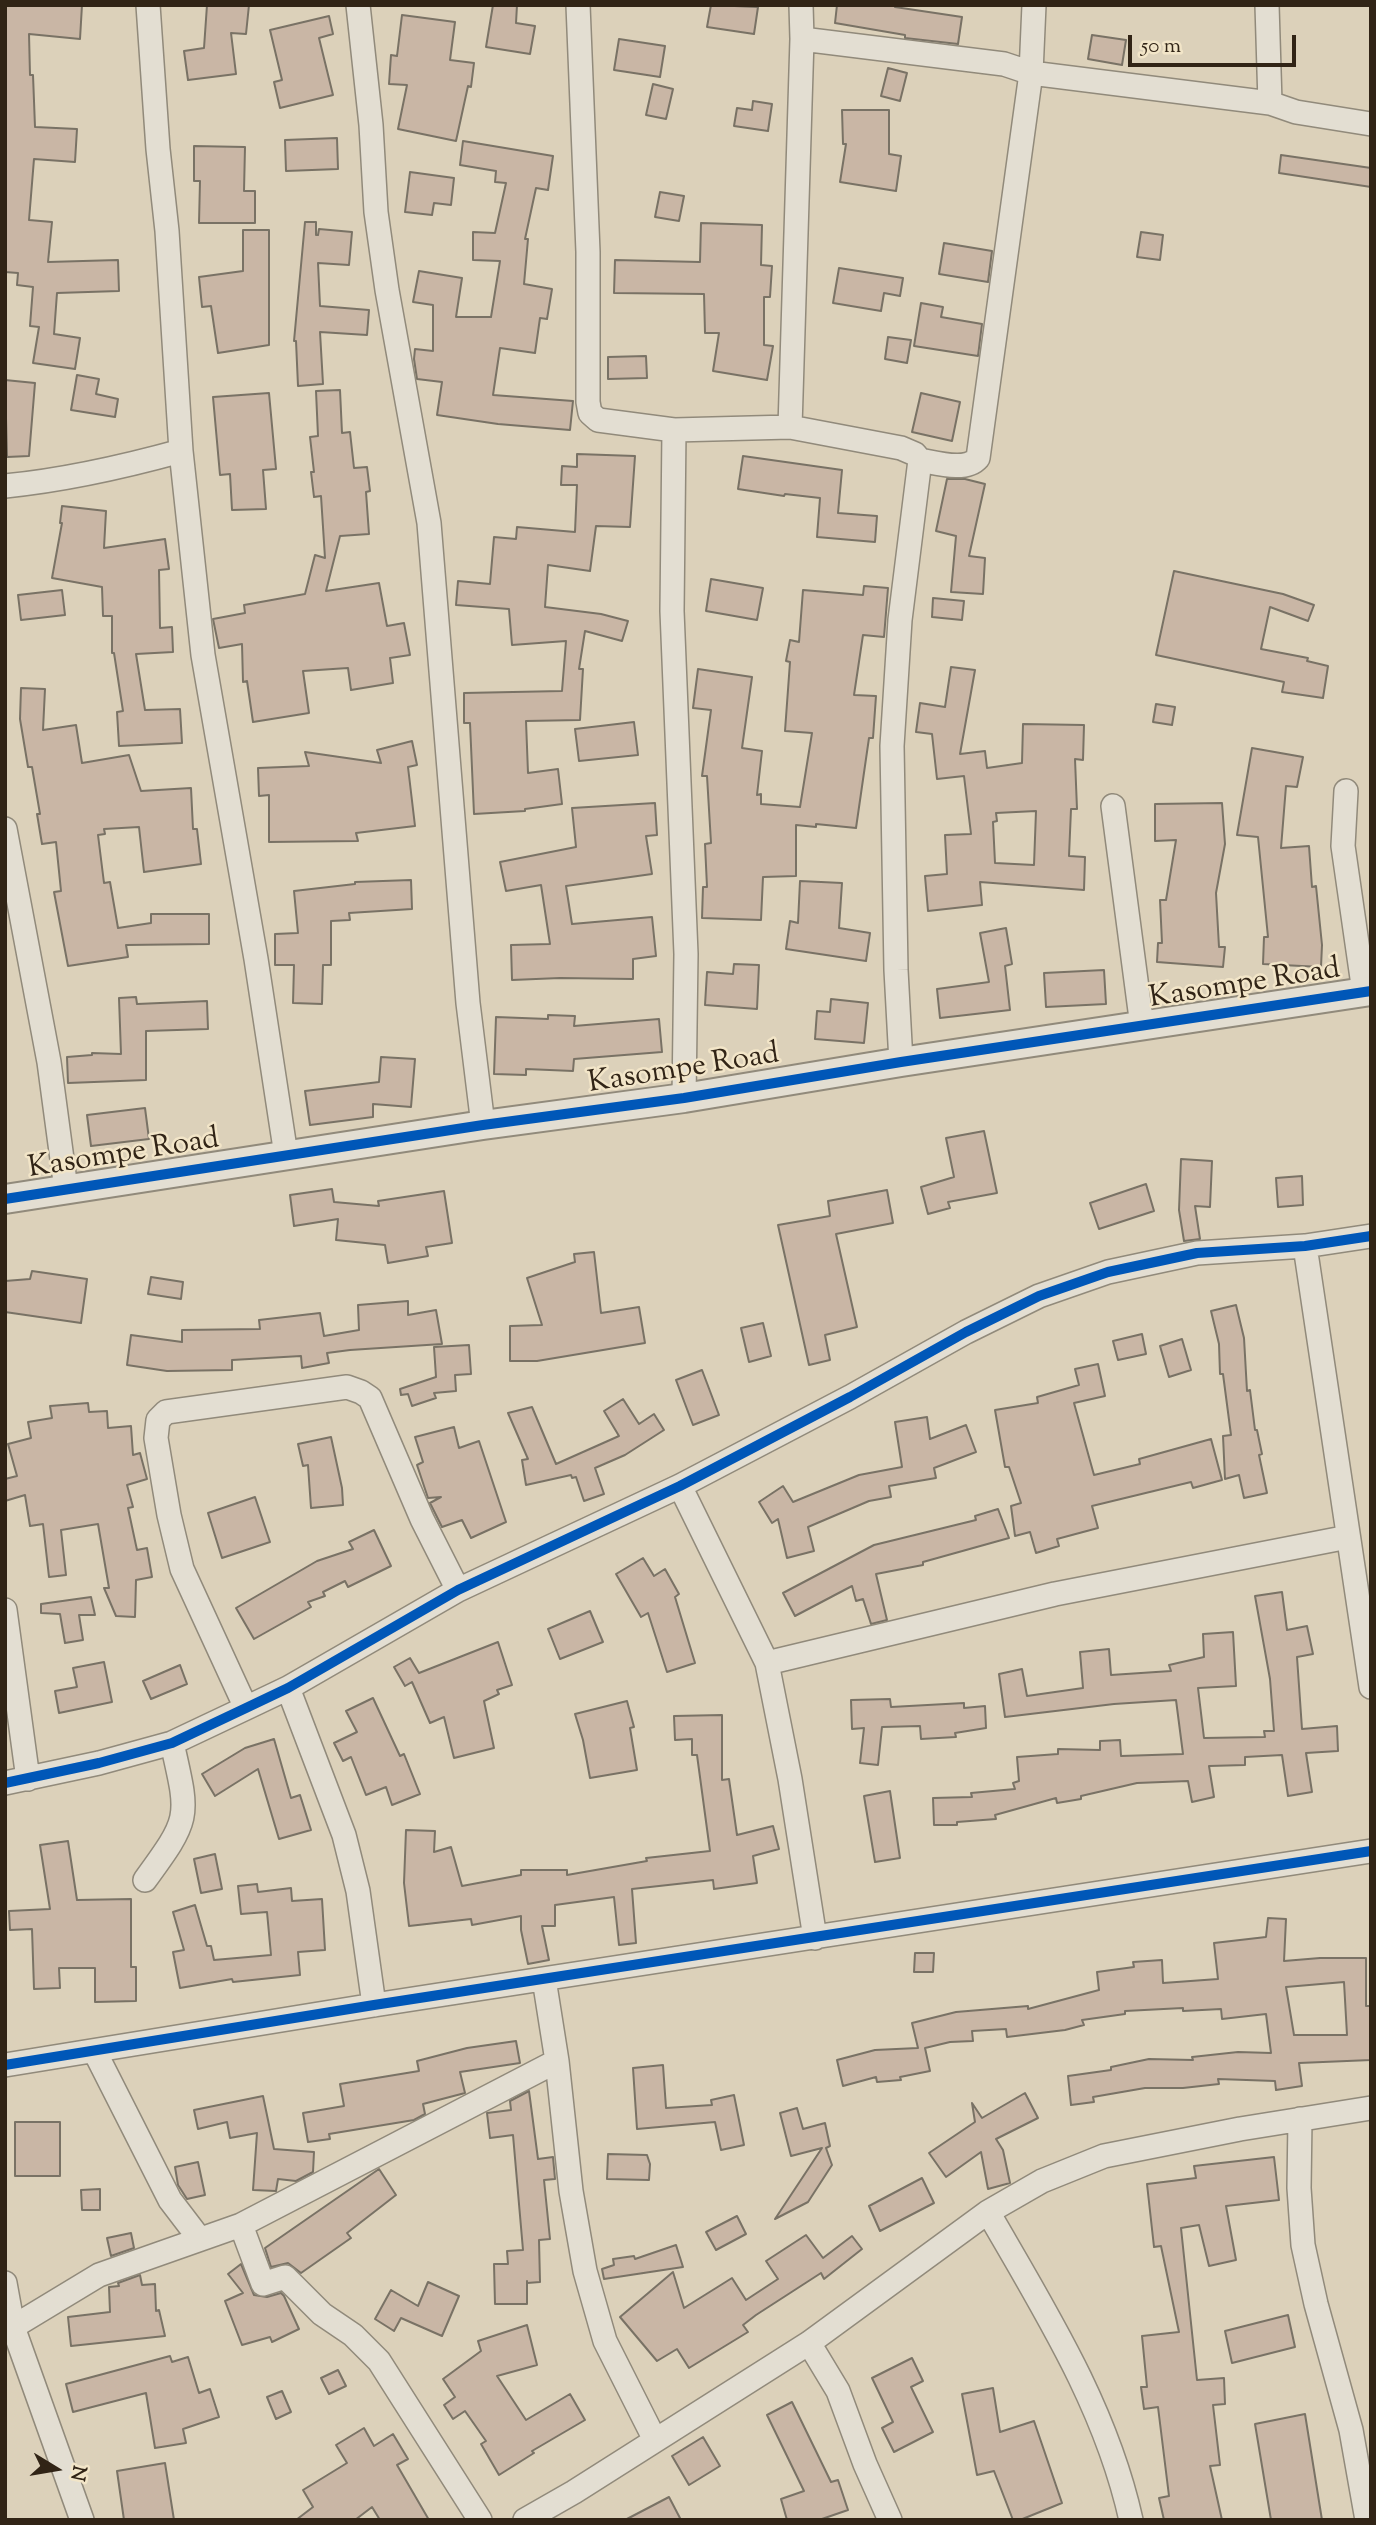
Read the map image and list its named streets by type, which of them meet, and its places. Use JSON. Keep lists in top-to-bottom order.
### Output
{
  "streets": {
    "street": ["Kasompe Road"]
  },
  "scale_bar": "50 m",
  "north": "right"
}
